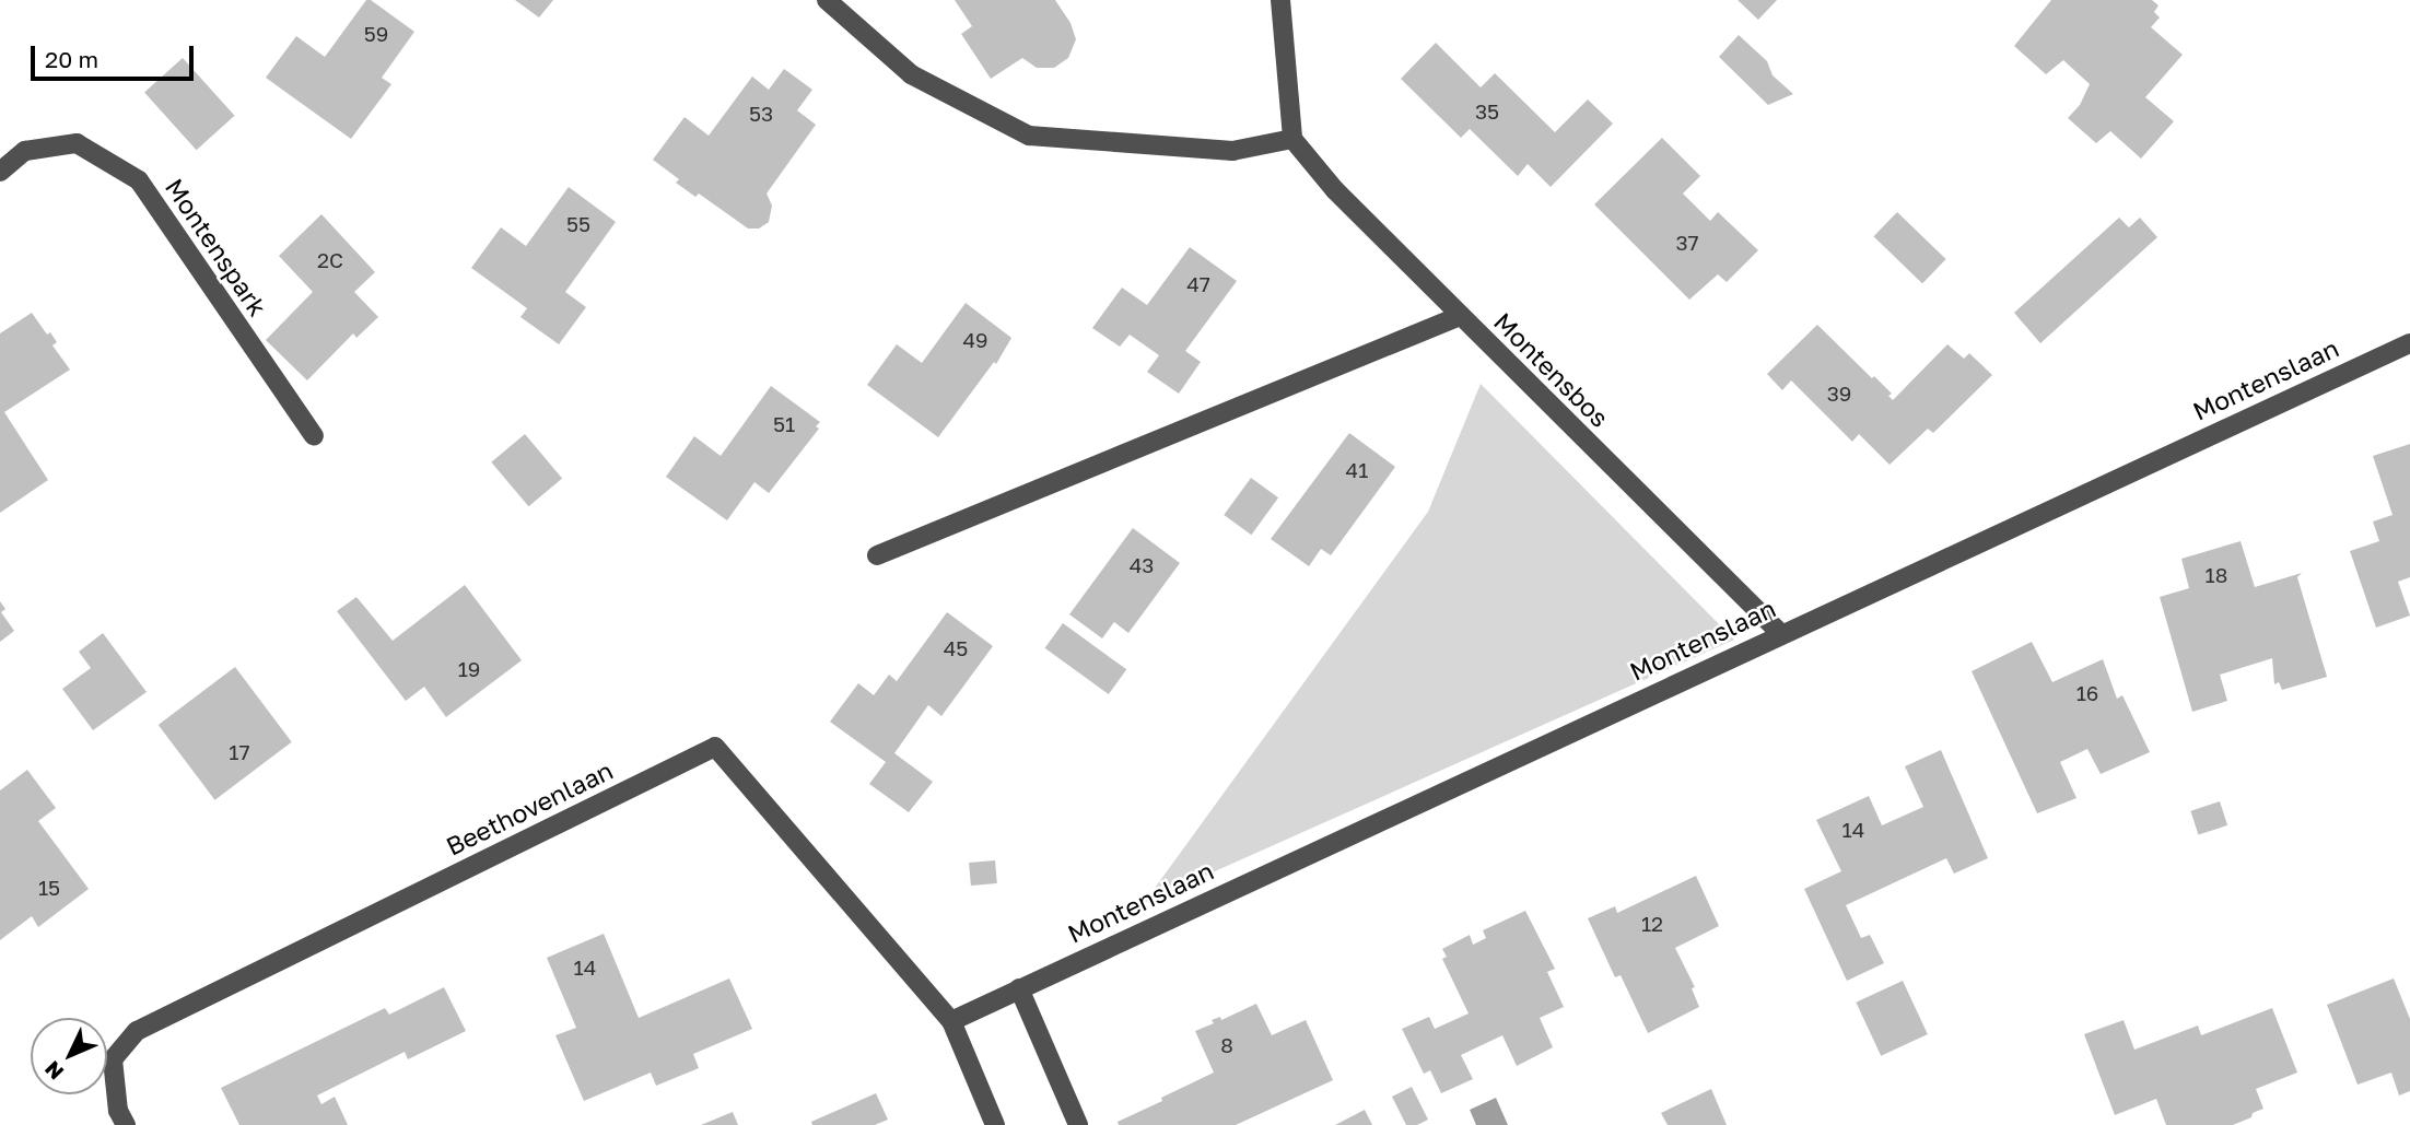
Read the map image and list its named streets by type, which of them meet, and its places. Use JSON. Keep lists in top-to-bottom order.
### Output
{
  "streets": {
    "street": [
      "Montenspark",
      "Montensbos",
      "Montenslaan",
      "Beethovenlaan"
    ]
  },
  "crossings": [
    ["Montensbos", "Montenslaan"],
    ["Montenslaan", "Beethovenlaan"]
  ],
  "house_numbers": [
    "59",
    "35",
    "53",
    "55",
    "37",
    "2C",
    "47",
    "49",
    "39",
    "51",
    "41",
    "43",
    "18",
    "45",
    "19",
    "16",
    "17",
    "14",
    "15",
    "12",
    "14",
    "8"
  ],
  "scale_bar": "20 m",
  "north": "bottom left"
}
